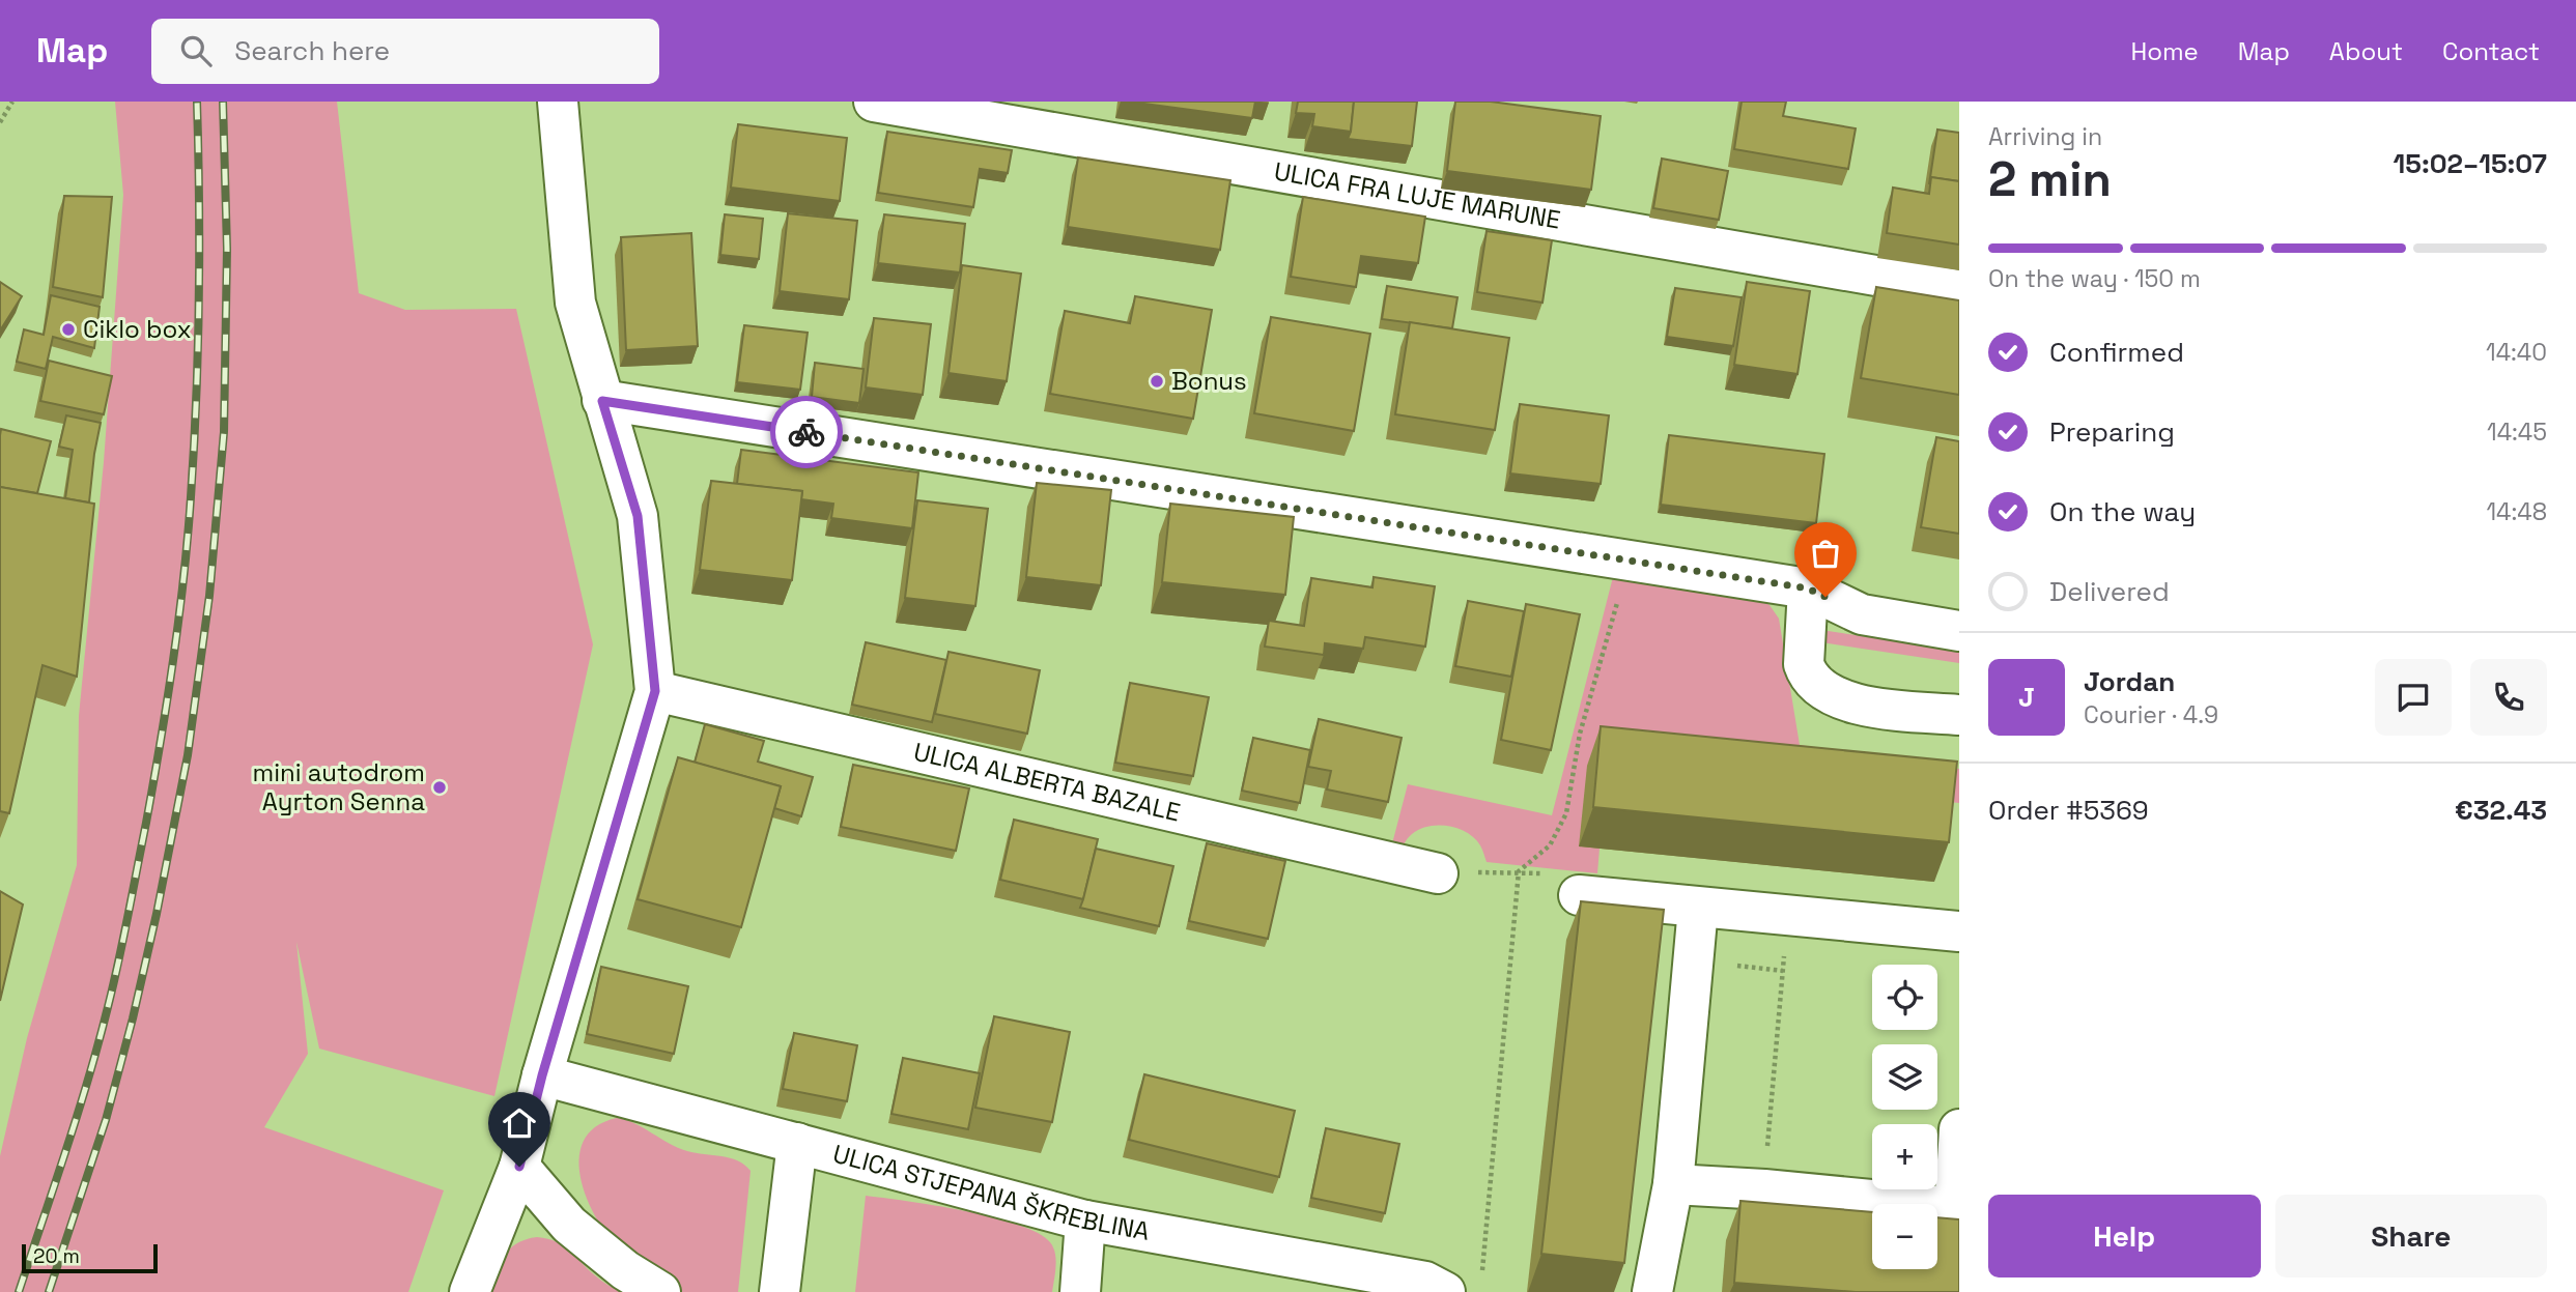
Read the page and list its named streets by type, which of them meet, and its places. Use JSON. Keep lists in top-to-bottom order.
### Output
{
  "streets": {
    "street": ["ULICA FRA LUJE MARUNE", "ULICA ALBERTA BAZALE", "ULICA STJEPANA ŠKREBLINA"]
  },
  "places": ["Ciklo box", "Bonus", "mini autodrom Ayrton Senna"],
  "scale_bar": "20 m",
  "page": {
    "header": "Map",
    "search": "Search here",
    "nav": [
      "Home",
      "Map",
      "About",
      "Contact"
    ],
    "heading": ["2 min", "Arriving in", "15:02–15:07"],
    "panel": [
      "Jordan",
      "Courier · 4.9",
      "Order #5369",
      "€32.43"
    ],
    "bar": "On the way · 150 m",
    "list": [
      ["Confirmed", "14:40"],
      ["Preparing", "14:45"],
      ["On the way", "14:48"],
      "Delivered"
    ],
    "round": "J",
    "map_buttons": ["+", "−"],
    "buttons": ["Help", "Share"],
    "scale": "20 m"
  }
}
